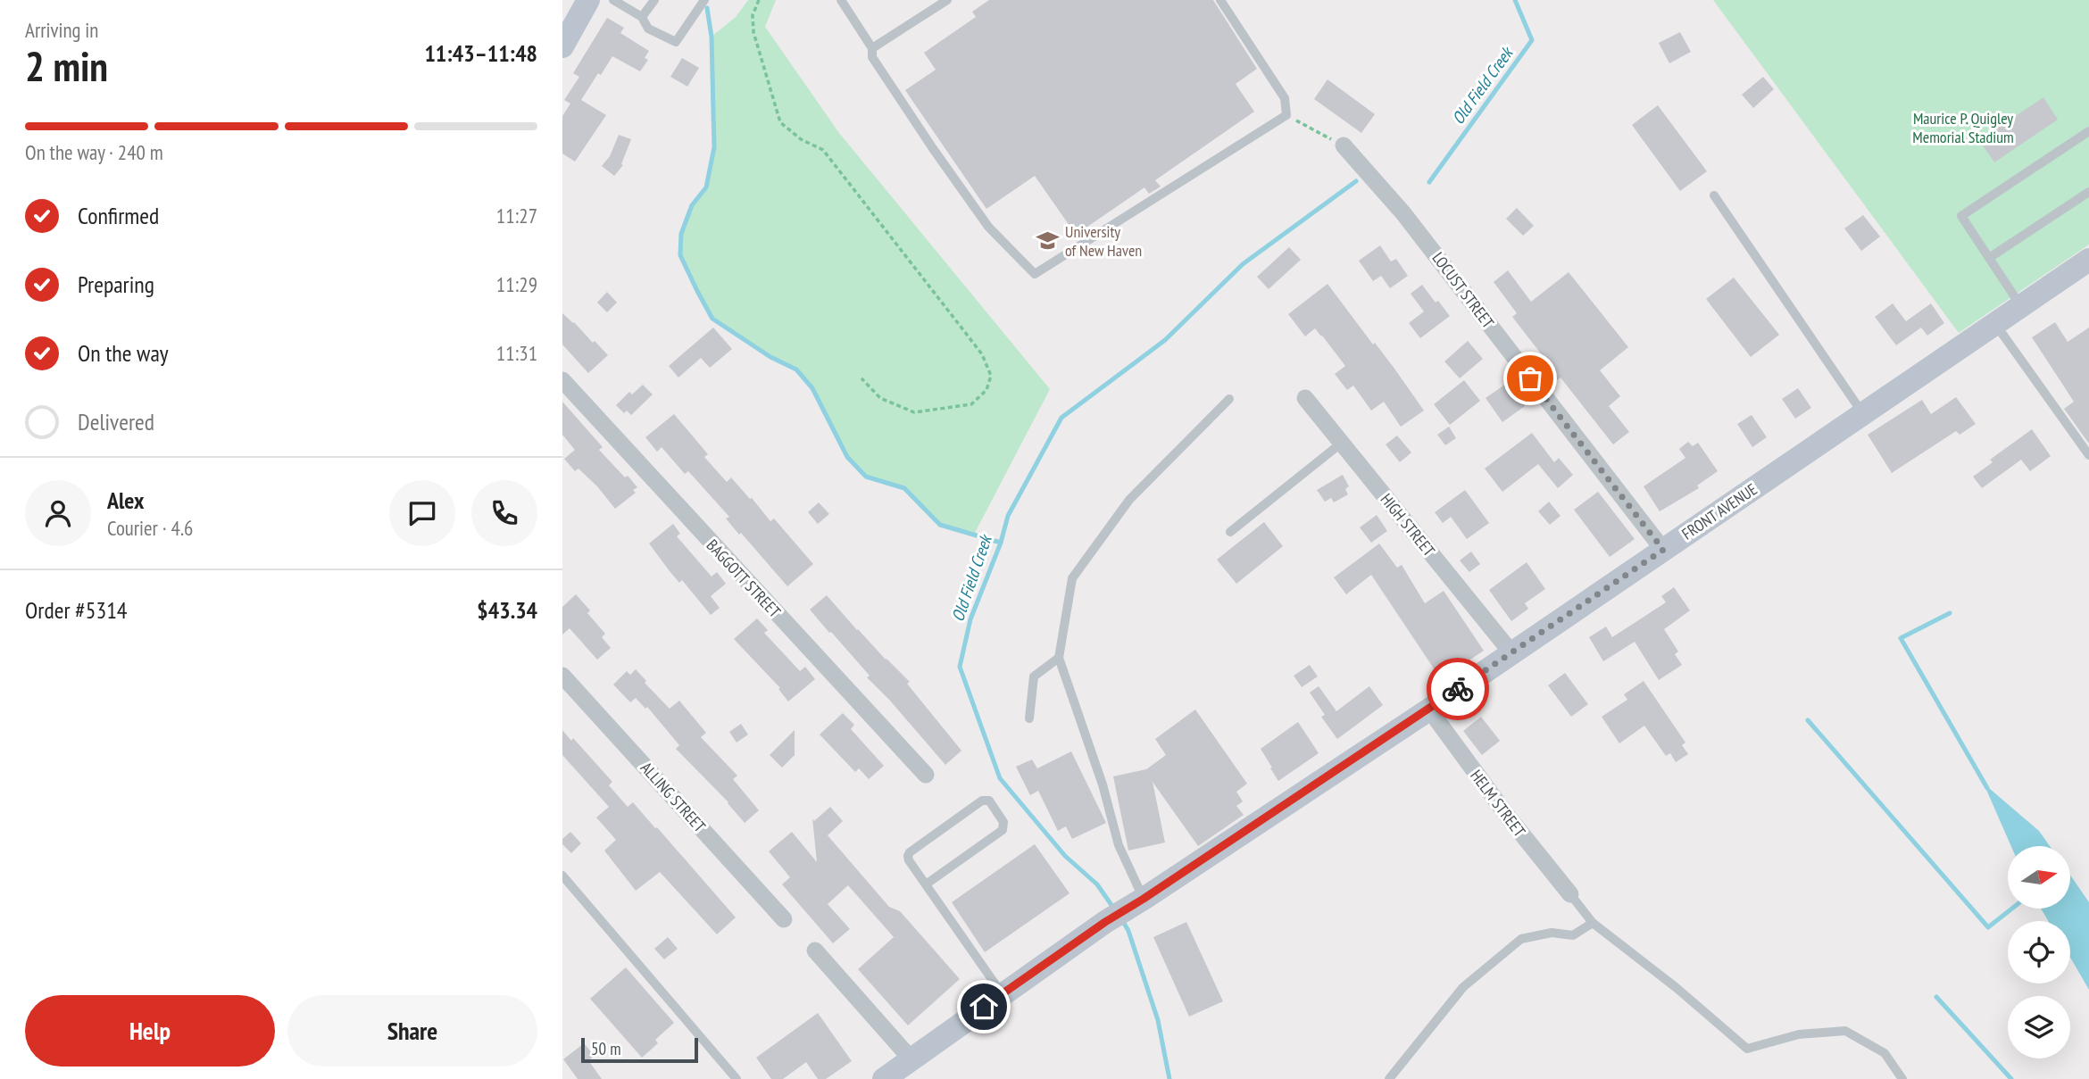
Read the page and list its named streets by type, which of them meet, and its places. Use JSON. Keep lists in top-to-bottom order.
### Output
{
  "streets": {
    "street": [
      "LOCUST STREET",
      "FRONT AVENUE",
      "HIGH STREET",
      "BAGGOTT STREET",
      "ALLING STREET",
      "HELM STREET"
    ]
  },
  "crossings": [
    ["LOCUST STREET", "FRONT AVENUE"],
    ["FRONT AVENUE", "HIGH STREET"],
    ["FRONT AVENUE", "HELM STREET"]
  ],
  "water": ["Old Field Creek"],
  "parks": ["Maurice P. Quigley Memorial Stadium"],
  "places": {
    "school or university": ["University of New Haven"]
  },
  "scale_bar": "50 m",
  "north": "right",
  "page": {
    "heading": ["2 min", "Arriving in", "11:43–11:48"],
    "panel": [
      "Alex",
      "Courier · 4.6",
      "Order #5314",
      "$43.34"
    ],
    "bar": "On the way · 240 m",
    "list": [
      ["Confirmed", "11:27"],
      ["Preparing", "11:29"],
      ["On the way", "11:31"],
      "Delivered"
    ],
    "buttons": ["Help", "Share"],
    "scale": "50 m"
  }
}
